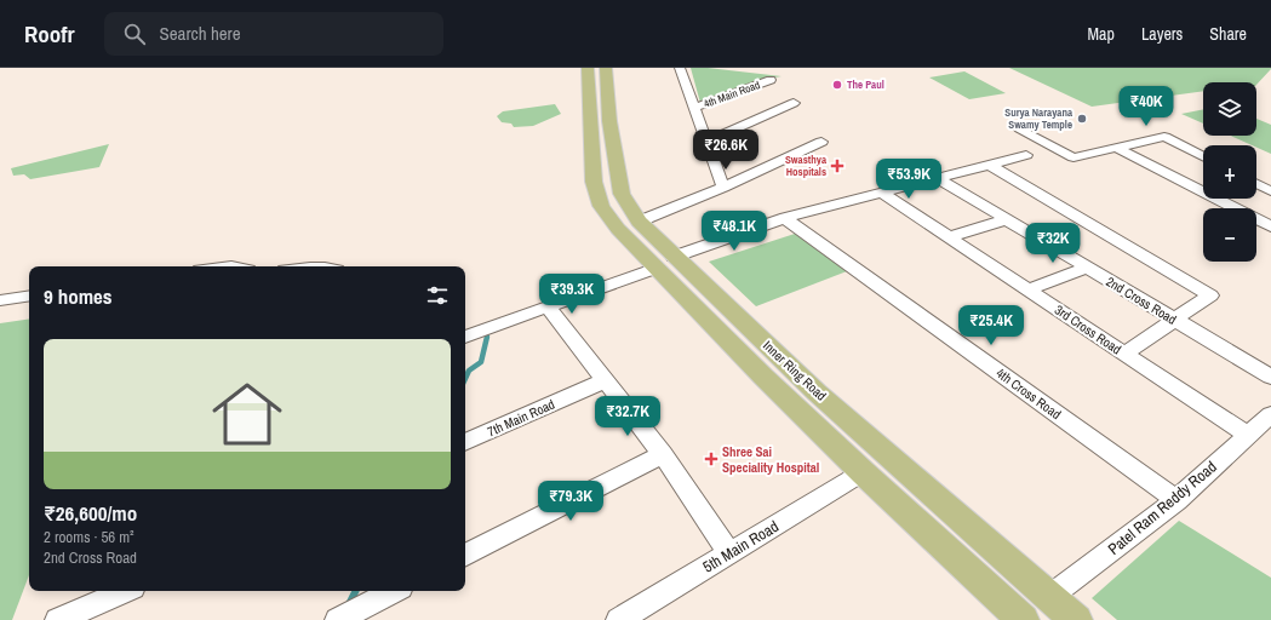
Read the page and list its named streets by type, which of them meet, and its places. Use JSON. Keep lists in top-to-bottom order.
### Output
{
  "streets": {
    "main road": ["Inner Ring Road"],
    "street": [
      "4th Main Road",
      "2nd Cross Road",
      "3rd Cross Road",
      "4th Cross Road",
      "7th Main Road",
      "Patel Ram Reddy Road",
      "5th Main Road"
    ]
  },
  "crossings": [
    ["3rd Cross Road", "Patel Ram Reddy Road"],
    ["Inner Ring Road", "Patel Ram Reddy Road"],
    ["Inner Ring Road", "5th Main Road"],
    ["4th Cross Road", "Patel Ram Reddy Road"]
  ],
  "places": {
    "other": ["The Paul", "Surya Narayana Swamy Temple"],
    "health": ["Swasthya Hospitals", "Shree Sai Speciality Hospital"]
  },
  "page": {
    "header": "Roofr",
    "search": "Search here",
    "nav": ["Map", "Layers", "Share"],
    "map_buttons": ["+", "−"],
    "price": [
      "₹40K",
      "₹26.6K",
      "₹53.9K",
      "₹48.1K",
      "₹32K",
      "₹39.3K",
      "₹25.4K",
      "₹32.7K",
      "₹79.3K"
    ],
    "heading": "9 homes",
    "list": [
      {
        "name": "₹26,600/mo",
        "note": "2 rooms · 56 m² · 2nd Cross Road"
      }
    ]
  }
}
